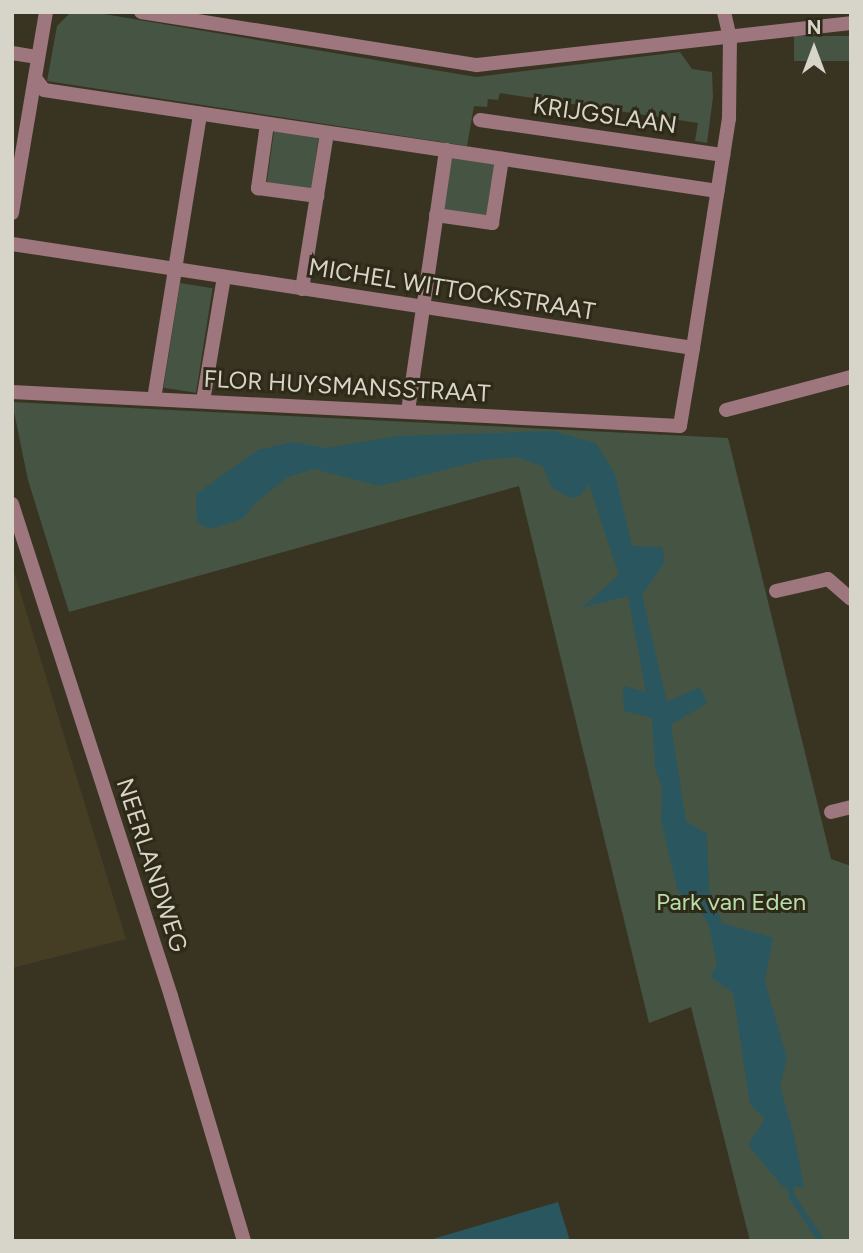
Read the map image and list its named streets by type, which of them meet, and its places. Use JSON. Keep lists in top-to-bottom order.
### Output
{
  "streets": {
    "street": [
      "KRIJGSLAAN",
      "MICHEL WITTOCKSTRAAT",
      "FLOR HUYSMANSSTRAAT",
      "NEERLANDWEG"
    ]
  },
  "crossings": [
    ["MICHEL WITTOCKSTRAAT", "FLOR HUYSMANSSTRAAT"]
  ],
  "parks": ["Park van Eden"],
  "north": "top"
}
